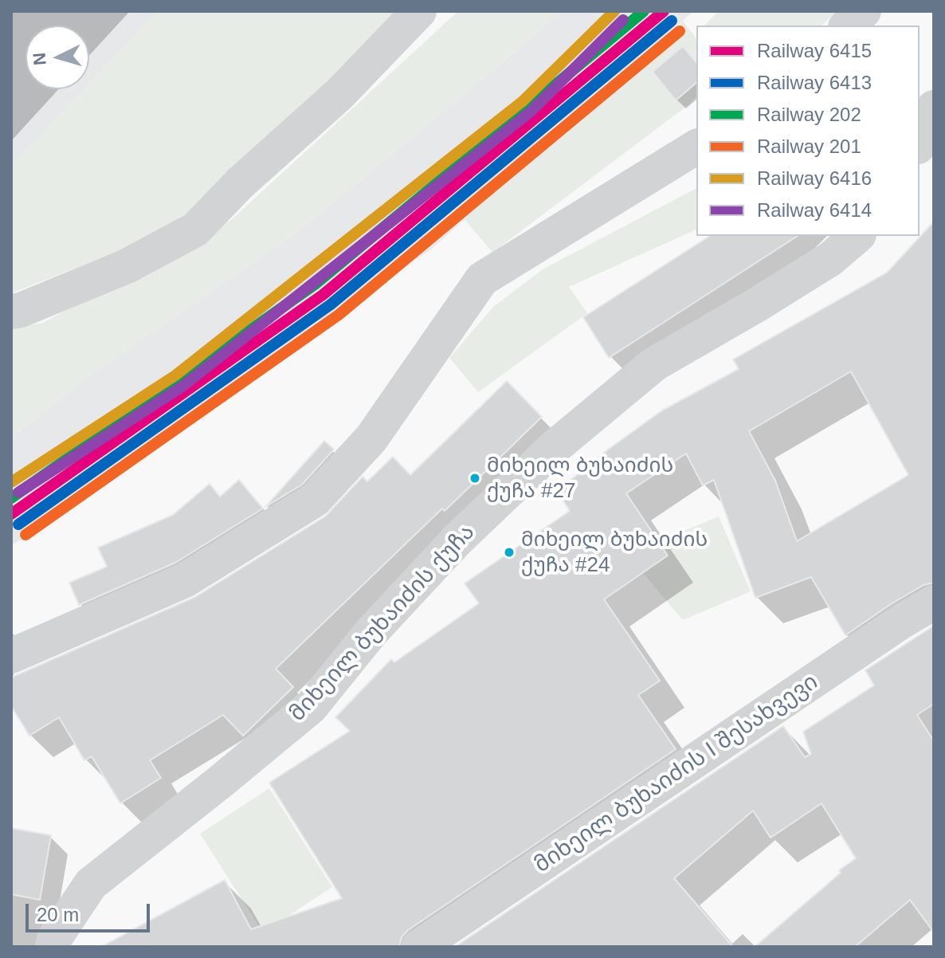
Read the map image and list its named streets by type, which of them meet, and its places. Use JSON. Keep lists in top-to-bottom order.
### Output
{
  "streets": {
    "street": ["მიხეილ ბუხაიძის ქუჩა", "მიხეილ ბუხაიძის I შესახვევი"]
  },
  "places": ["მიხეილ ბუხაიძის ქუჩა #27", "მიხეილ ბუხაიძის ქუჩა #24"],
  "lines": [
    "rail line 6415",
    "rail line 202",
    "rail line 6416",
    "rail line 6414",
    "rail line 6413",
    "rail line 201"
  ],
  "legend": [
    "Railway 6415",
    "Railway 6413",
    "Railway 202",
    "Railway 201",
    "Railway 6416",
    "Railway 6414"
  ],
  "scale_bar": "20 m",
  "north": "left"
}
